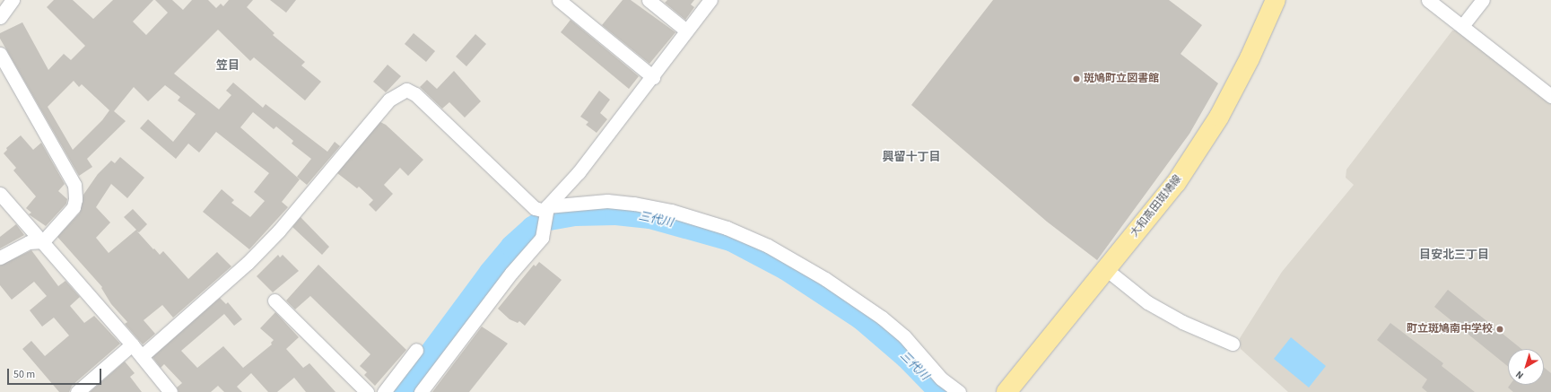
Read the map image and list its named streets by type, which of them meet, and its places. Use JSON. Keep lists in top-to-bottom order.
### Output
{
  "streets": {
    "main road": ["大和高田斑鳩線"]
  },
  "districts": ["笠目", "興留十丁目", "目安北三丁目"],
  "water": ["三代川"],
  "places": ["斑鳩町立図書館", "町立斑鳩南中学校"],
  "scale_bar": "50 m",
  "north": "bottom left"
}
